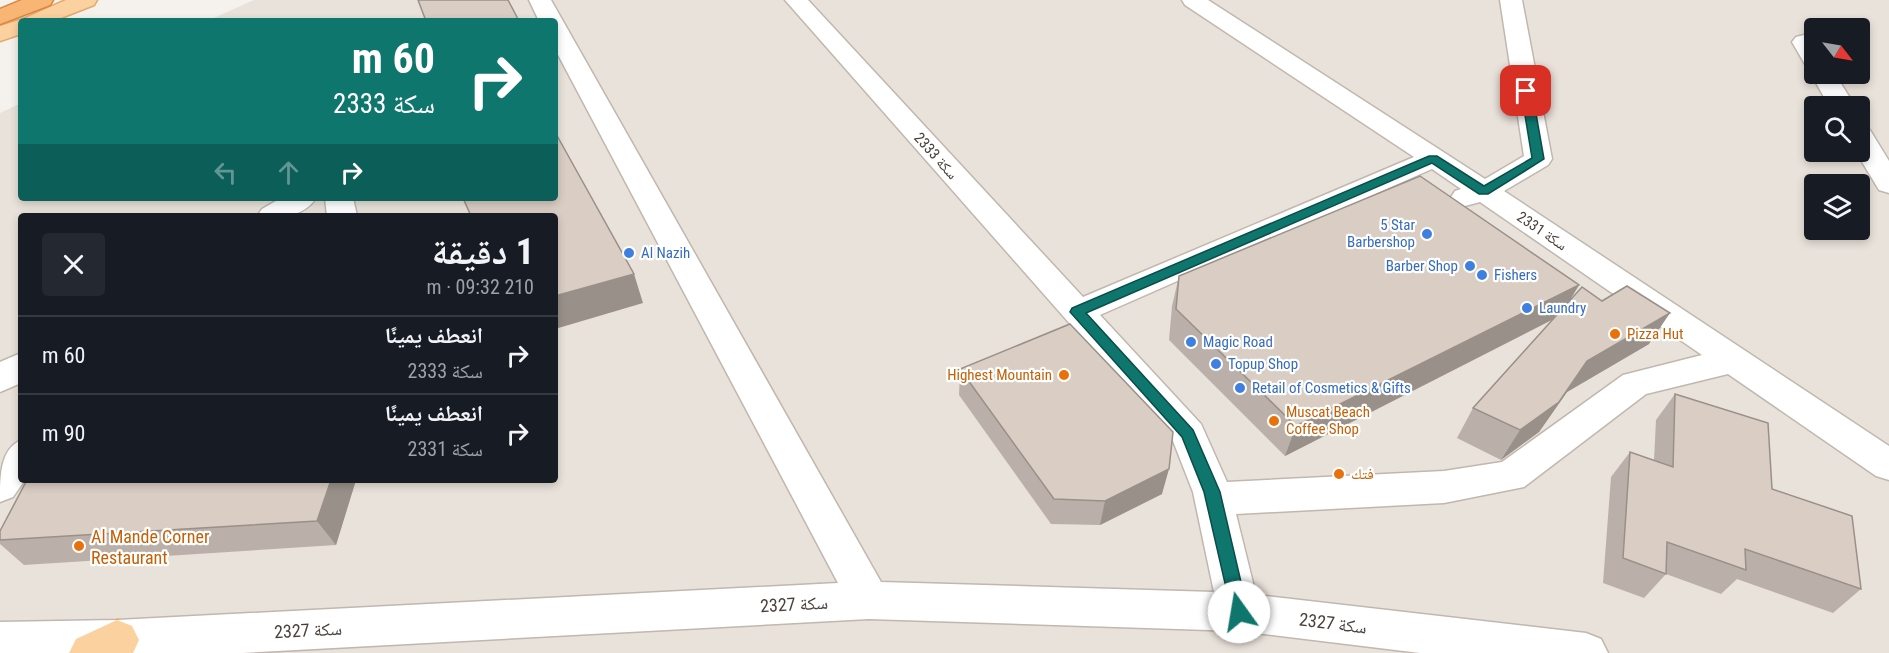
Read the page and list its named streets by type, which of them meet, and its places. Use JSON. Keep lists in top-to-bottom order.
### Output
{
  "streets": {
    "street": ["سكة 2333", "سكة 2331", "سكة 2327"]
  },
  "crossings": [
    ["سكة 2333", "سكة 2327"]
  ],
  "places": [
    "5 Star Barbershop",
    "Al Nazih",
    "Barber Shop",
    "Fishers",
    "Laundry",
    "Pizza Hut",
    "Magic Road",
    "Topup Shop",
    "Highest Mountain",
    "Retail of Cosmetics & Gifts",
    "Muscat Beach Coffee Shop",
    "فتك",
    "Al Mande Corner Restaurant"
  ],
  "north": "bottom right",
  "page": {
    "turn": ["60 m", "سكة 2333"],
    "heading": ["1 دقيقة", "210 m · 09:32"],
    "list": [
      {
        "name": "انعطف يمينًا",
        "note": "سكة 2333",
        "value": "60 m"
      },
      {
        "name": "انعطف يمينًا",
        "note": "سكة 2331",
        "value": "90 m"
      }
    ]
  }
}
